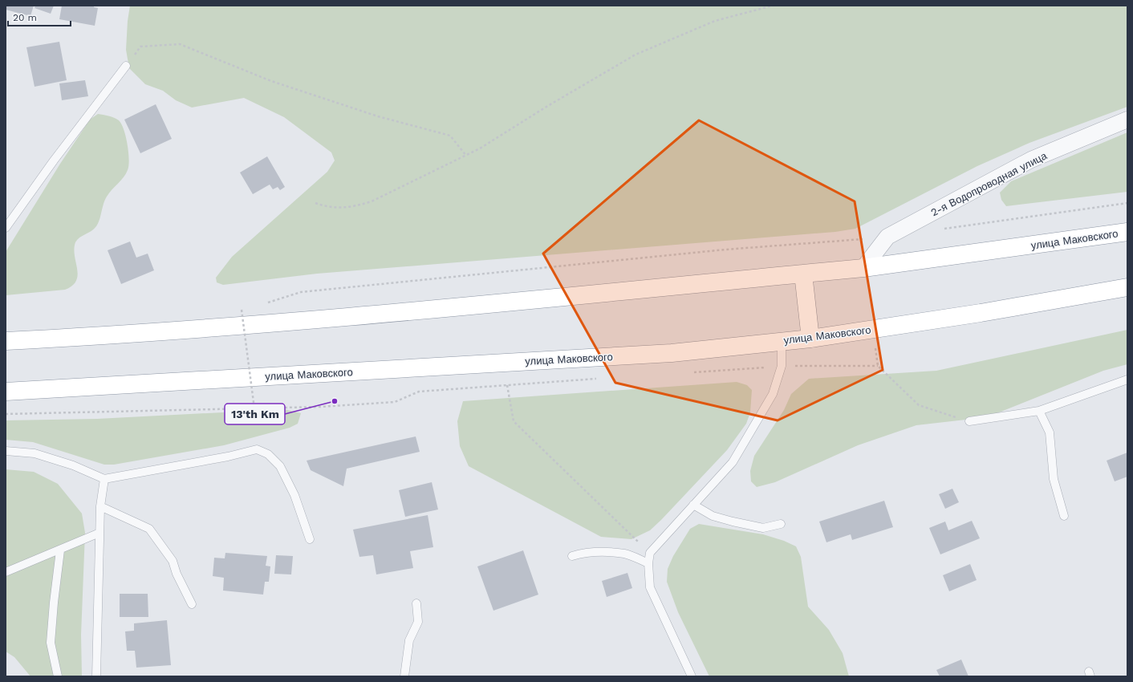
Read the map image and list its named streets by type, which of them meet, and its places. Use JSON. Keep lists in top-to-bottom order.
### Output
{
  "streets": {
    "highway": ["улица Маковского"],
    "street": ["2-я Водопроводная улица"]
  },
  "crossings": [
    ["2-я Водопроводная улица", "улица Маковского"]
  ],
  "places": ["13'th Km"],
  "scale_bar": "20 m"
}
